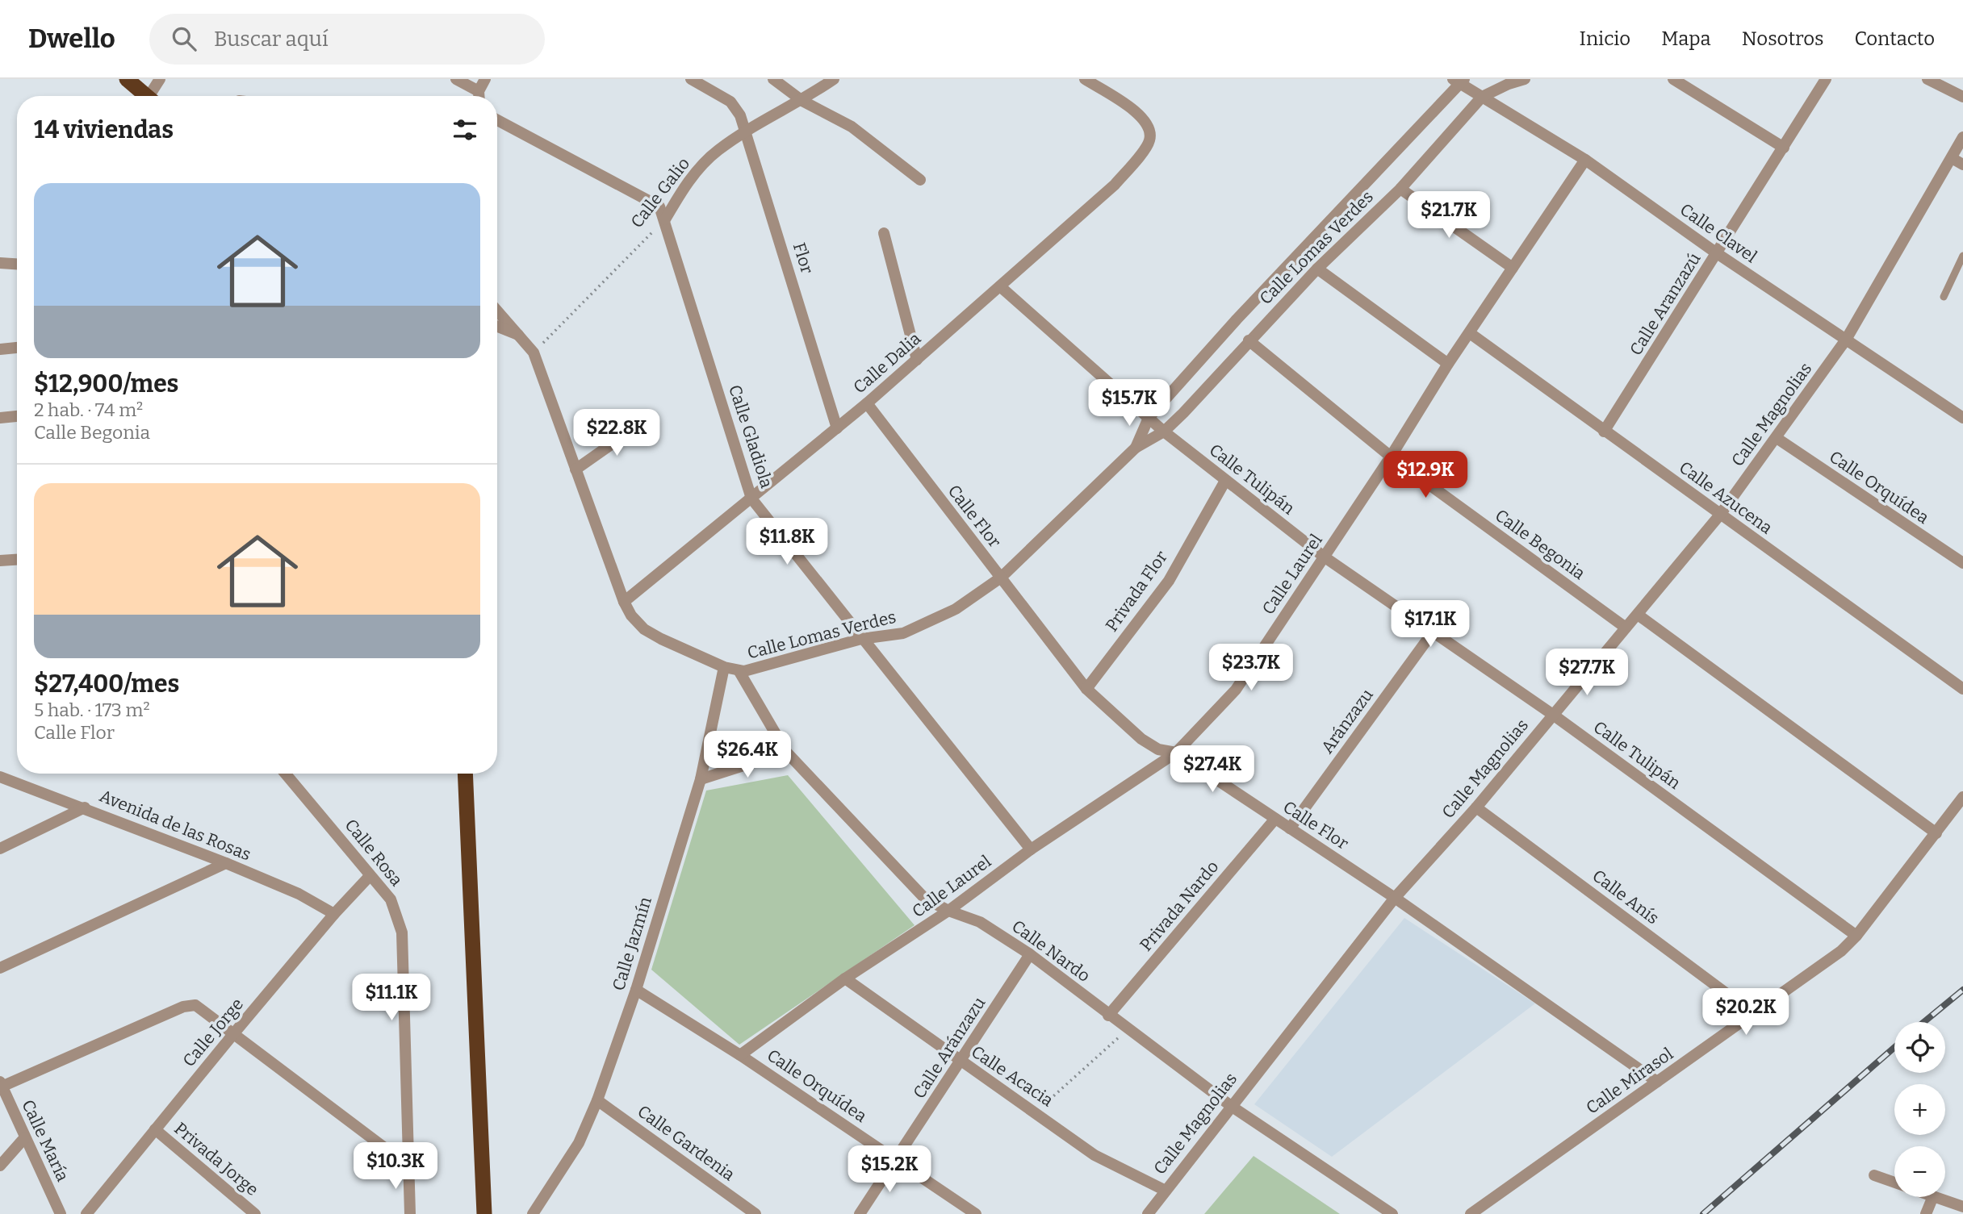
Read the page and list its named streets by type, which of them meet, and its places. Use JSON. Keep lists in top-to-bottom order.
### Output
{
  "streets": {
    "street": [
      "Calle Galio",
      "Calle Clavel",
      "Calle Lomas Verdes",
      "Flor",
      "Calle Aranzazú",
      "Calle Dalia",
      "Calle Magnolias",
      "Calle Gladiola",
      "Calle Tulipán",
      "Calle Orquídea",
      "Calle Azucena",
      "Calle Flor",
      "Calle Begonia",
      "Calle Laurel",
      "Privada Flor",
      "Aránzazu",
      "Avenida de las Rosas",
      "Calle Rosa",
      "Calle Anís",
      "Privada Nardo",
      "Calle Jazmín",
      "Calle Nardo",
      "Calle Jorge",
      "Calle Aránzazu",
      "Calle Acacia",
      "Calle Mirasol",
      "Calle María",
      "Calle Gardenia",
      "Privada Jorge"
    ]
  },
  "crossings": [
    ["Calle Galio", "Calle Lomas Verdes"],
    ["Calle Galio", "Flor"],
    ["Calle Galio", "Calle Gladiola"],
    ["Calle Clavel", "Calle Lomas Verdes"],
    ["Calle Clavel", "Calle Aranzazú"],
    ["Calle Clavel", "Calle Magnolias"],
    ["Calle Clavel", "Calle Laurel"],
    ["Calle Lomas Verdes", "Calle Dalia"],
    ["Calle Lomas Verdes", "Calle Gladiola"],
    ["Calle Lomas Verdes", "Calle Tulipán"],
    ["Calle Lomas Verdes", "Calle Flor"],
    ["Calle Lomas Verdes", "Calle Begonia"],
    ["Calle Lomas Verdes", "Calle Jazmín"],
    ["Calle Lomas Verdes", "Calle Nardo"],
    ["Flor", "Calle Dalia"],
    ["Calle Aranzazú", "Calle Azucena"],
    ["Calle Dalia", "Calle Gladiola"],
    ["Calle Dalia", "Calle Tulipán"],
    ["Calle Dalia", "Calle Flor"],
    ["Calle Magnolias", "Calle Tulipán"],
    ["Calle Magnolias", "Calle Orquídea"],
    ["Calle Magnolias", "Calle Azucena"],
    ["Calle Magnolias", "Calle Flor"],
    ["Calle Magnolias", "Calle Begonia"],
    ["Calle Magnolias", "Calle Anís"],
    ["Calle Magnolias", "Calle Nardo"],
    ["Calle Magnolias", "Calle Acacia"],
    ["Calle Gladiola", "Calle Laurel"],
    ["Calle Tulipán", "Calle Laurel"],
    ["Calle Tulipán", "Privada Flor"],
    ["Calle Tulipán", "Aránzazu"],
    ["Calle Tulipán", "Calle Mirasol"],
    ["Calle Orquídea", "Calle Laurel"],
    ["Calle Orquídea", "Calle Jazmín"],
    ["Calle Orquídea", "Calle Aránzazu"],
    ["Calle Azucena", "Calle Laurel"],
    ["Calle Flor", "Calle Laurel"],
    ["Calle Flor", "Privada Flor"],
    ["Calle Flor", "Aránzazu"],
    ["Calle Flor", "Privada Nardo"],
    ["Calle Flor", "Calle Mirasol"],
    ["Calle Begonia", "Calle Laurel"],
    ["Calle Laurel", "Calle Nardo"],
    ["Calle Laurel", "Calle Acacia"],
    ["Avenida de las Rosas", "Calle Jorge"],
    ["Calle Rosa", "Calle Jorge"],
    ["Calle Anís", "Calle Mirasol"],
    ["Privada Nardo", "Calle Nardo"],
    ["Calle Jazmín", "Calle Gardenia"],
    ["Calle Nardo", "Calle Aránzazu"],
    ["Calle Jorge", "Privada Jorge"],
    ["Calle Aránzazu", "Calle Acacia"]
  ],
  "page": {
    "header": "Dwello",
    "search": "Buscar aquí",
    "nav": [
      "Inicio",
      "Mapa",
      "Nosotros",
      "Contacto"
    ],
    "heading": "14 viviendas",
    "list": [
      {
        "name": "$12,900/mes",
        "note": "2 hab. · 74 m² · Calle Begonia"
      },
      {
        "name": "$27,400/mes",
        "note": "5 hab. · 173 m² · Calle Flor"
      }
    ],
    "price": [
      "$21.7K",
      "$15.7K",
      "$22.8K",
      "$12.9K",
      "$11.8K",
      "$17.1K",
      "$23.7K",
      "$27.7K",
      "$26.4K",
      "$27.4K",
      "$11.1K",
      "$20.2K",
      "$10.3K",
      "$15.2K"
    ],
    "map_buttons": ["+", "−"]
  }
}
